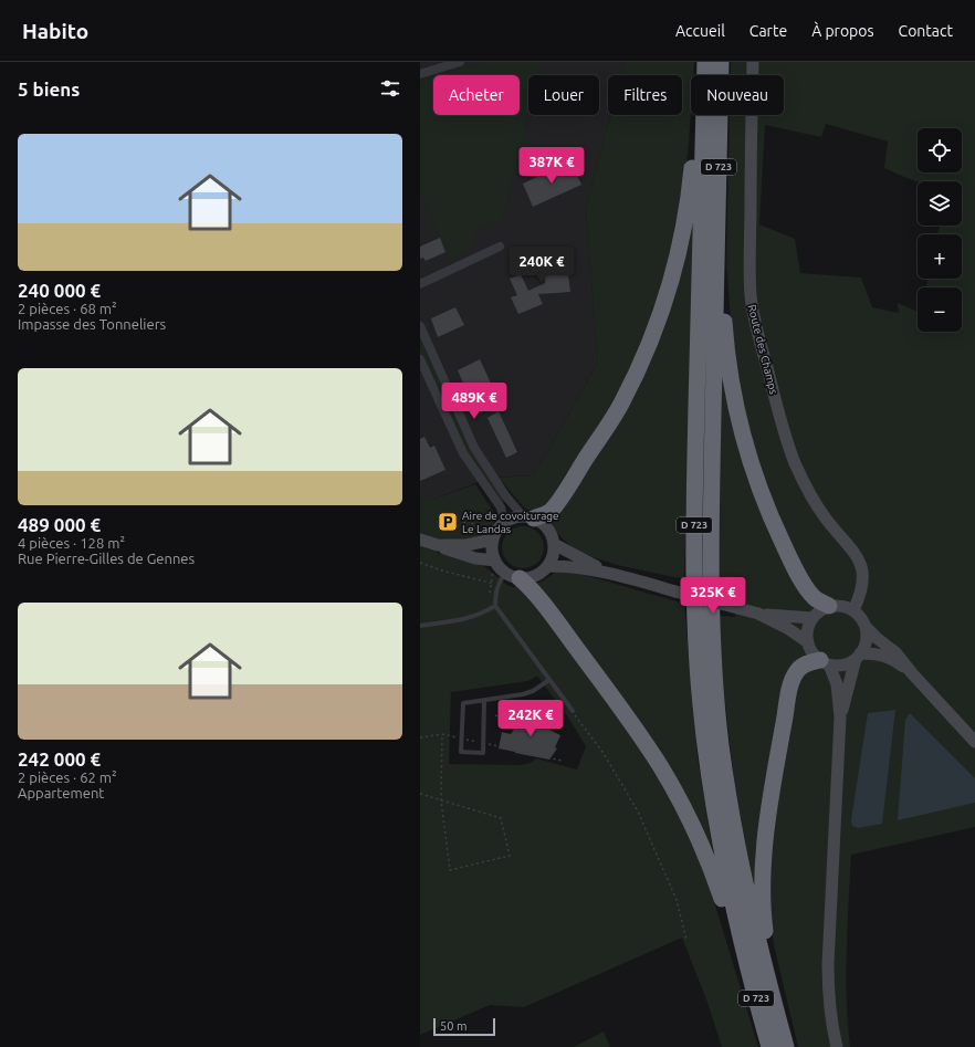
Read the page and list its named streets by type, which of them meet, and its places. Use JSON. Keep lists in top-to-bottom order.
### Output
{
  "streets": {
    "highway": ["D 723"],
    "street": ["Route des Champs"]
  },
  "places": {
    "parking": ["Aire de covoiturage Le Landas"]
  },
  "scale_bar": "50 m",
  "page": {
    "header": "Habito",
    "nav": [
      "Accueil",
      "Carte",
      "À propos",
      "Contact"
    ],
    "heading": "5 biens",
    "chip": [
      "Acheter",
      "Louer",
      "Filtres",
      "Nouveau"
    ],
    "list": [
      {
        "name": "240 000 €",
        "note": "2 pièces · 68 m² · Impasse des Tonneliers"
      },
      {
        "name": "489 000 €",
        "note": "4 pièces · 128 m² · Rue Pierre-Gilles de Gennes"
      },
      {
        "name": "242 000 €",
        "note": "2 pièces · 62 m² · Appartement"
      }
    ],
    "map_buttons": ["+", "−"],
    "price": [
      "387K €",
      "240K €",
      "489K €",
      "325K €",
      "242K €"
    ],
    "scale": "50 m"
  }
}
